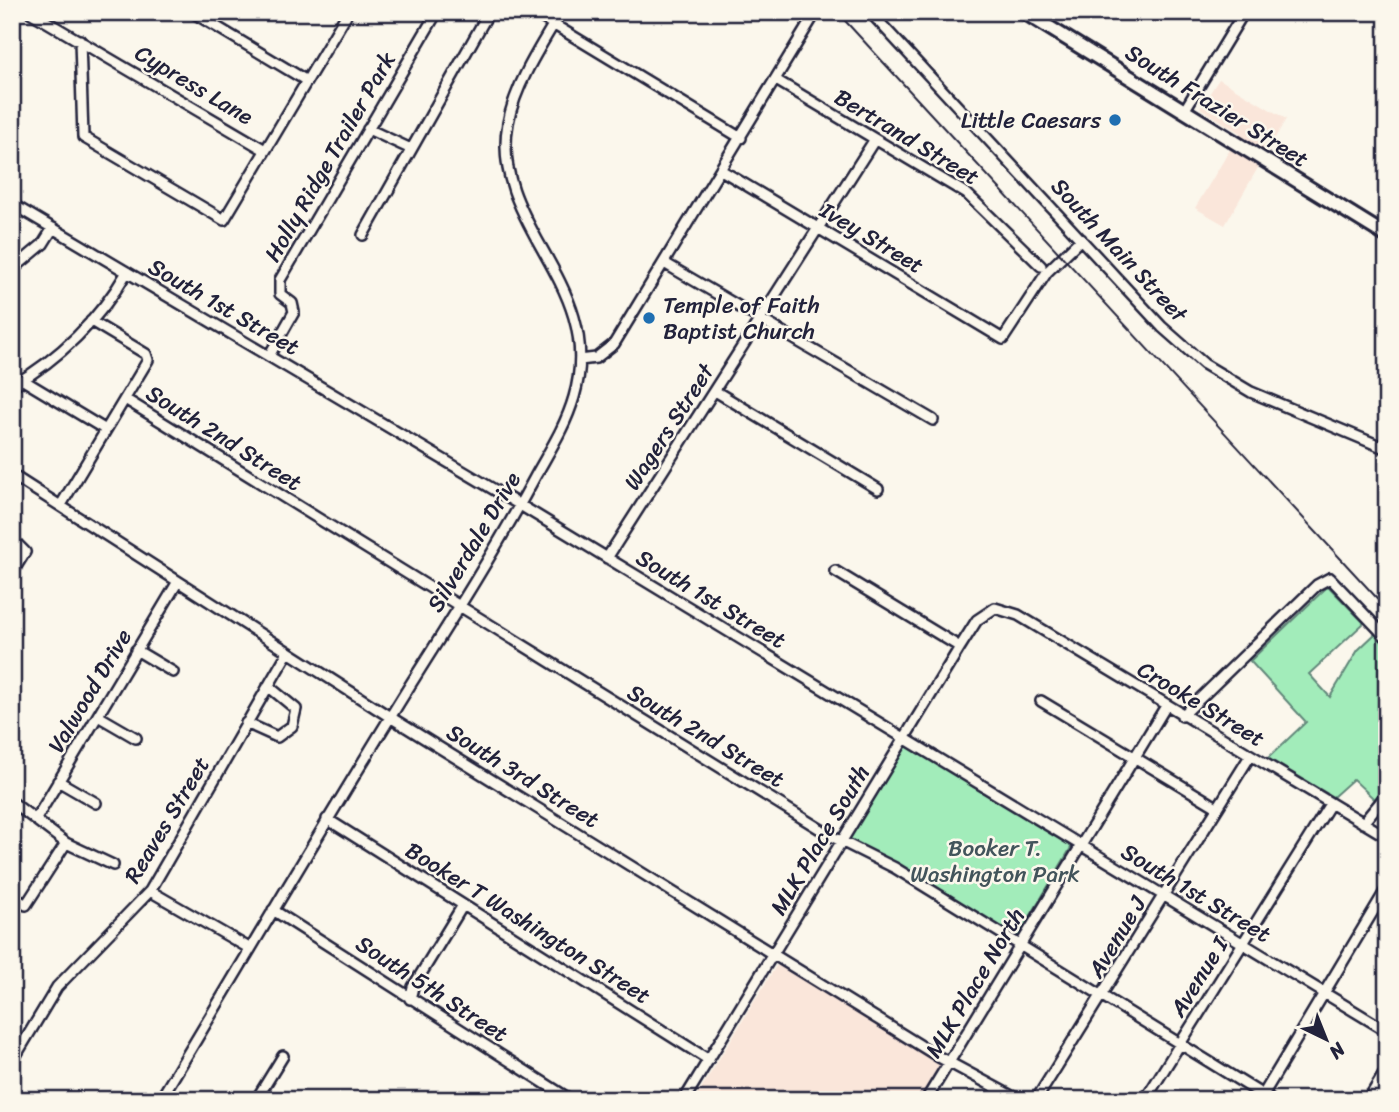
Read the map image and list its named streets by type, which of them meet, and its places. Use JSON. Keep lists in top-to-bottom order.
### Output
{
  "streets": {
    "main road": ["South Frazier Street"],
    "street": [
      "Cypress Lane",
      "Bertrand Street",
      "Holly Ridge Trailer Park",
      "Ivey Street",
      "South Main Street",
      "South 1st Street",
      "Wagers Street",
      "South 2nd Street",
      "Silverdale Drive",
      "Valwood Drive",
      "Crooke Street",
      "South 3rd Street",
      "Reaves Street",
      "MLK Place South",
      "Booker T Washington Street",
      "Avenue J",
      "Avenue I",
      "MLK Place North",
      "South 5th Street"
    ]
  },
  "crossings": [
    ["Bertrand Street", "Wagers Street"],
    ["Holly Ridge Trailer Park", "South 1st Street"],
    ["Ivey Street", "South Main Street"],
    ["Ivey Street", "Wagers Street"],
    ["South 1st Street", "Wagers Street"],
    ["South 1st Street", "Silverdale Drive"],
    ["South 1st Street", "MLK Place South"],
    ["South 1st Street", "Avenue J"],
    ["South 1st Street", "Avenue I"],
    ["South 1st Street", "MLK Place North"],
    ["South 2nd Street", "Silverdale Drive"],
    ["South 2nd Street", "MLK Place South"],
    ["South 2nd Street", "Avenue J"],
    ["South 2nd Street", "Avenue I"],
    ["South 2nd Street", "MLK Place North"],
    ["Silverdale Drive", "South 3rd Street"],
    ["Silverdale Drive", "Booker T Washington Street"],
    ["Silverdale Drive", "South 5th Street"],
    ["Valwood Drive", "South 3rd Street"],
    ["Crooke Street", "MLK Place South"],
    ["Crooke Street", "Avenue J"],
    ["Crooke Street", "Avenue I"],
    ["Crooke Street", "MLK Place North"],
    ["South 3rd Street", "Reaves Street"],
    ["South 3rd Street", "MLK Place South"],
    ["South 3rd Street", "MLK Place North"],
    ["MLK Place South", "Booker T Washington Street"]
  ],
  "parks": ["Booker T. Washington Park"],
  "places": ["Little Caesars", "Temple of Faith Baptist Church"],
  "north": "bottom right"
}
